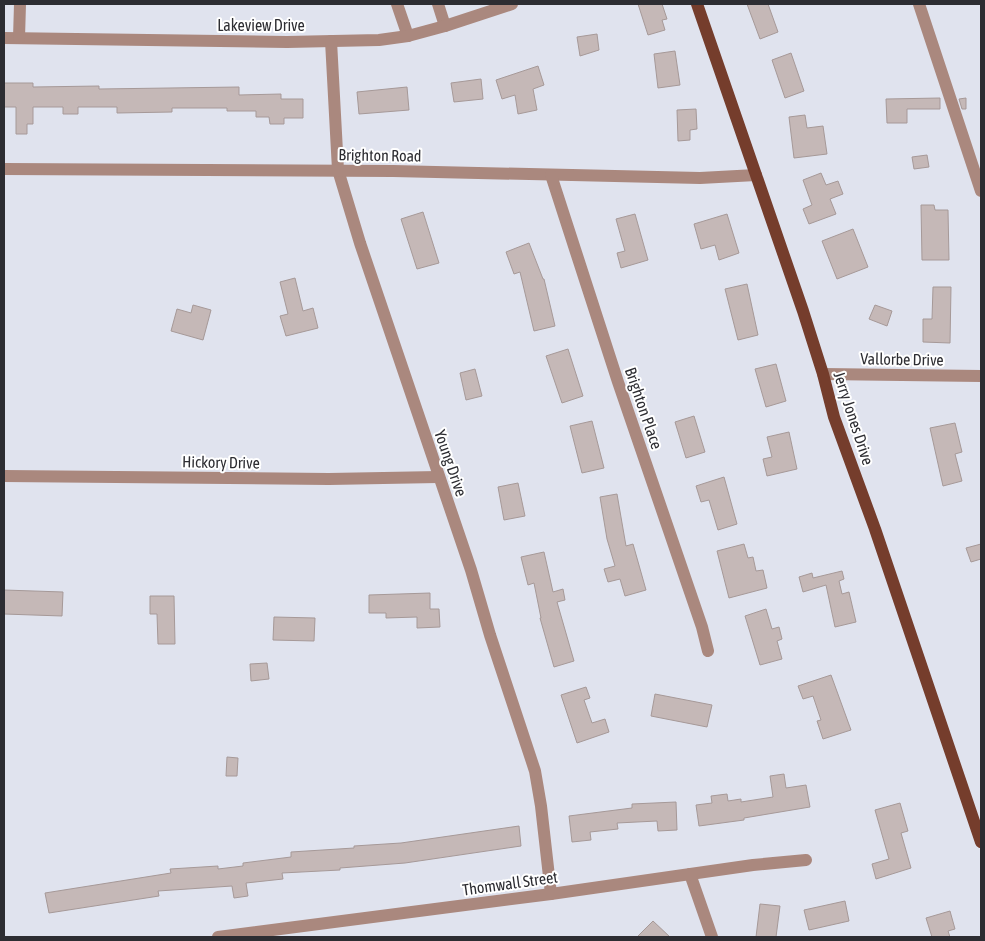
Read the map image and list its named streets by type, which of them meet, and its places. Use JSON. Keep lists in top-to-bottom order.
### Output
{
  "streets": {
    "main road": ["Jerry Jones Drive"],
    "street": [
      "Lakeview Drive",
      "Brighton Road",
      "Vallorbe Drive",
      "Brighton Place",
      "Hickory Drive",
      "Young Drive",
      "Thomwall Street"
    ]
  },
  "crossings": [
    ["Lakeview Drive", "Young Drive"],
    ["Brighton Road", "Brighton Place"],
    ["Brighton Road", "Jerry Jones Drive"],
    ["Brighton Road", "Young Drive"],
    ["Vallorbe Drive", "Jerry Jones Drive"],
    ["Hickory Drive", "Young Drive"],
    ["Young Drive", "Thomwall Street"]
  ]
}
